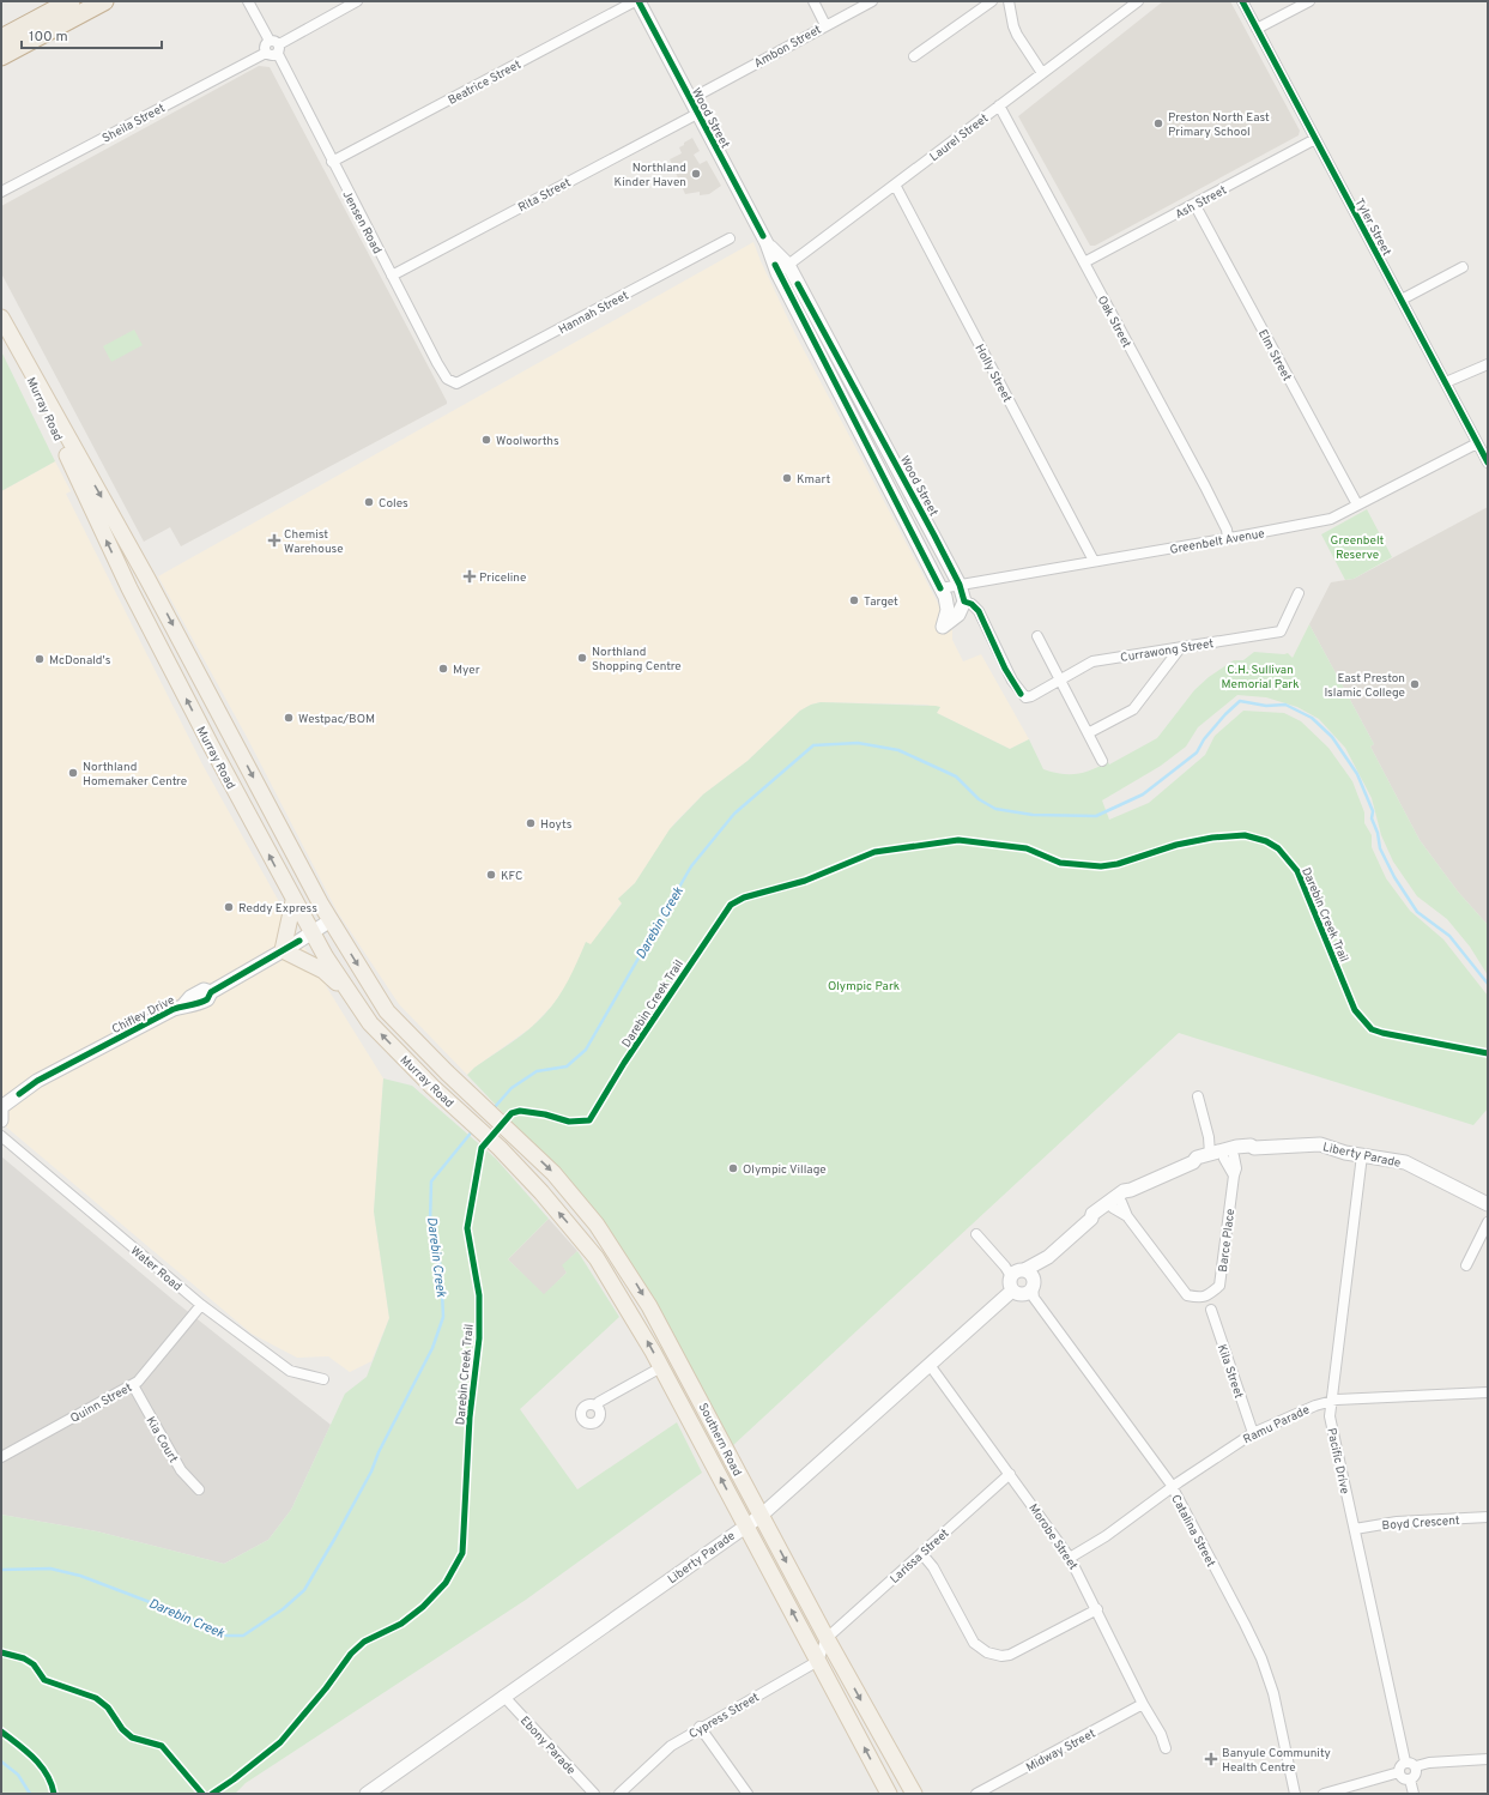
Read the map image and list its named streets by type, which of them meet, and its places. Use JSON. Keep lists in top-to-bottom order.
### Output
{
  "streets": {
    "main road": ["Murray Road", "Southern Road"],
    "street": [
      "Ambon Street",
      "Beatrice Street",
      "Wood Street",
      "Sheila Street",
      "Laurel Street",
      "Rita Street",
      "Ash Street",
      "Jensen Road",
      "Tyler Street",
      "Hannah Street",
      "Oak Street",
      "Elm Street",
      "Holly Street",
      "Greenbelt Avenue",
      "Currawong Street",
      "Chifley Drive",
      "Liberty Parade",
      "Barce Place",
      "Water Road",
      "Kila Street",
      "Quinn Street",
      "Ramu Parade",
      "Kia Court",
      "Pacific Drive",
      "Boyd Crescent",
      "Catalina Street",
      "Morobe Street",
      "Larissa Street",
      "Cypress Street",
      "Ebony Parade",
      "Midway Street"
    ],
    "cycle path": ["Darebin Creek Trail"]
  },
  "crossings": [
    ["Beatrice Street", "Wood Street"],
    ["Beatrice Street", "Jensen Road"],
    ["Wood Street", "Laurel Street"],
    ["Wood Street", "Rita Street"],
    ["Wood Street", "Greenbelt Avenue"],
    ["Wood Street", "Currawong Street"],
    ["Sheila Street", "Jensen Road"],
    ["Laurel Street", "Oak Street"],
    ["Laurel Street", "Holly Street"],
    ["Rita Street", "Jensen Road"],
    ["Ash Street", "Tyler Street"],
    ["Ash Street", "Oak Street"],
    ["Ash Street", "Elm Street"],
    ["Jensen Road", "Hannah Street"],
    ["Tyler Street", "Greenbelt Avenue"],
    ["Oak Street", "Greenbelt Avenue"],
    ["Elm Street", "Greenbelt Avenue"],
    ["Holly Street", "Greenbelt Avenue"],
    ["Murray Road", "Chifley Drive"],
    ["Murray Road", "Southern Road"],
    ["Liberty Parade", "Barce Place"],
    ["Liberty Parade", "Southern Road"],
    ["Liberty Parade", "Pacific Drive"],
    ["Liberty Parade", "Catalina Street"],
    ["Liberty Parade", "Morobe Street"],
    ["Liberty Parade", "Ebony Parade"],
    ["Water Road", "Quinn Street"],
    ["Kila Street", "Ramu Parade"],
    ["Quinn Street", "Kia Court"],
    ["Ramu Parade", "Pacific Drive"],
    ["Ramu Parade", "Catalina Street"],
    ["Ramu Parade", "Morobe Street"],
    ["Southern Road", "Larissa Street"],
    ["Southern Road", "Cypress Street"],
    ["Pacific Drive", "Boyd Crescent"],
    ["Morobe Street", "Larissa Street"],
    ["Morobe Street", "Midway Street"]
  ],
  "water": ["Darebin Creek"],
  "parks": ["Greenbelt Reserve", "C.H. Sullivan Memorial Park", "Olympic Park"],
  "places": {
    "other": [
      "Preston North East Primary School",
      "Northland Kinder Haven",
      "Woolworths",
      "Kmart",
      "Coles",
      "Target",
      "Northland Shopping Centre",
      "McDonald's",
      "Myer",
      "East Preston Islamic College",
      "Westpac/BOM",
      "Northland Homemaker Centre",
      "Hoyts",
      "KFC",
      "Reddy Express",
      "Olympic Village"
    ],
    "health": ["Chemist Warehouse", "Priceline", "Banyule Community Health Centre"]
  },
  "scale_bar": "100 m"
}
